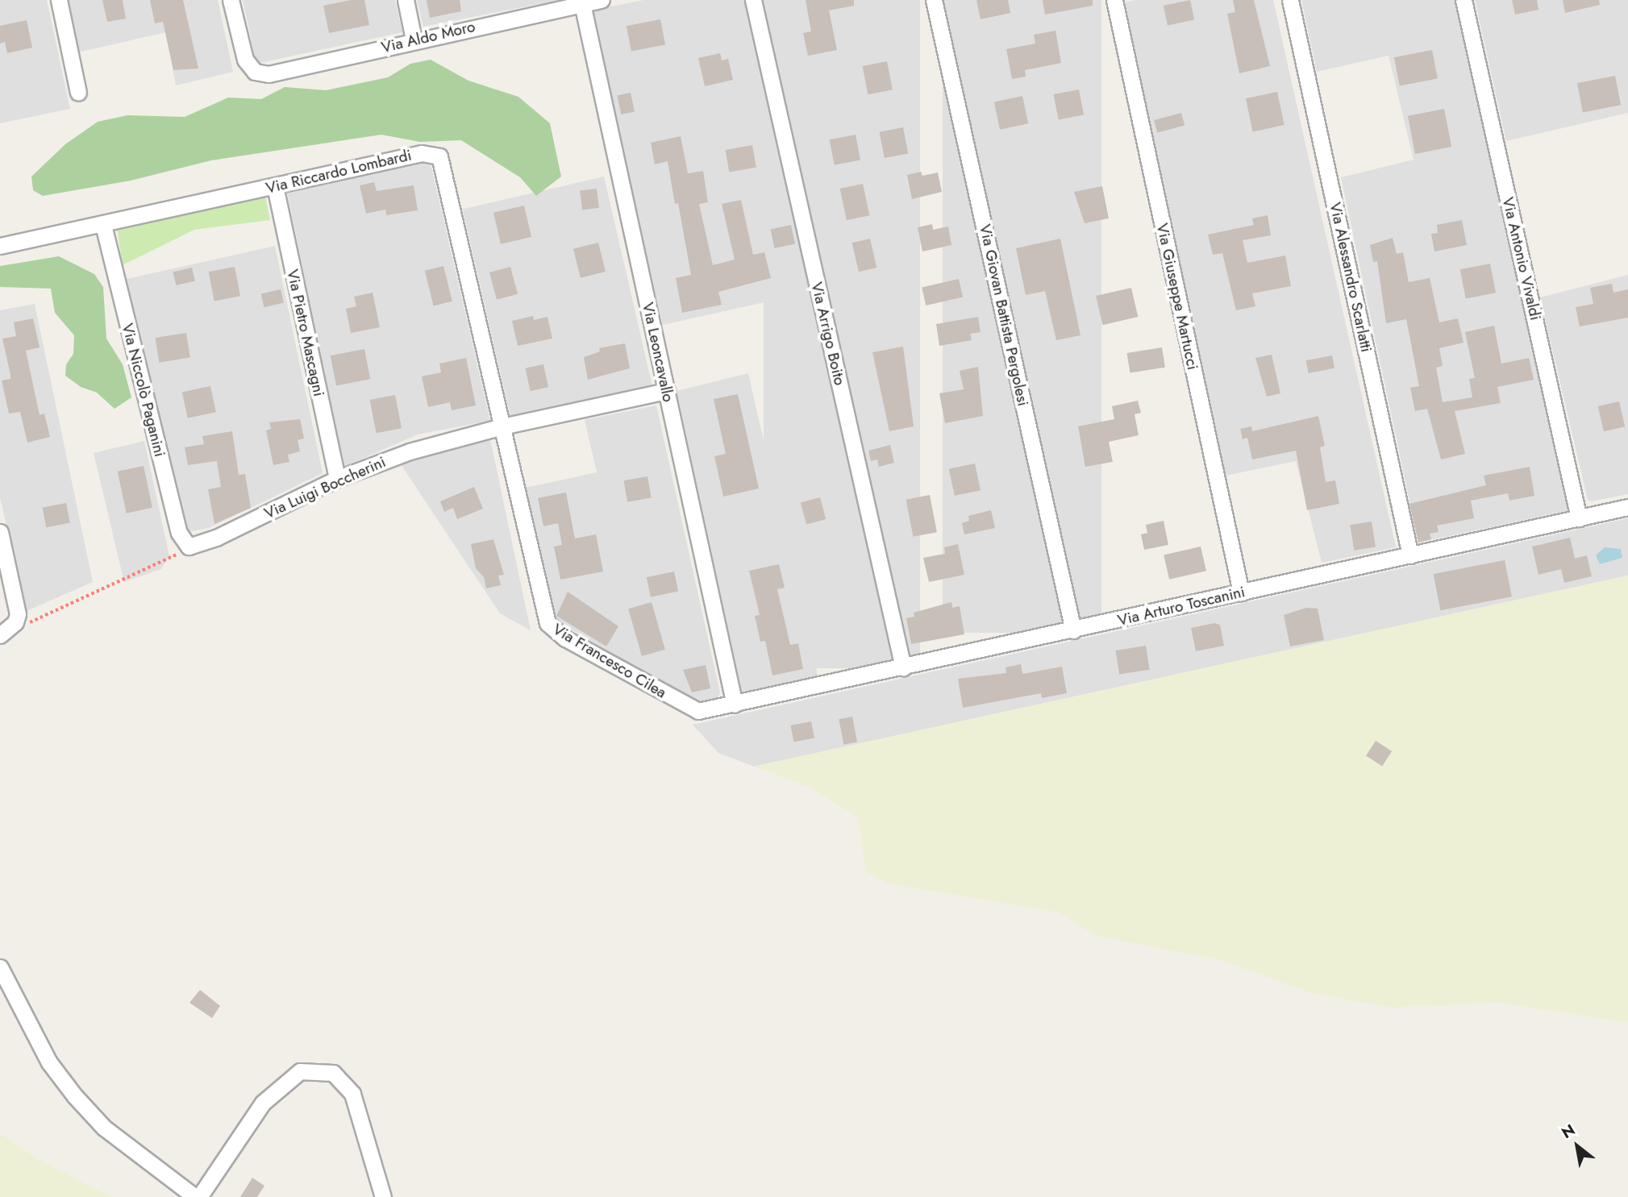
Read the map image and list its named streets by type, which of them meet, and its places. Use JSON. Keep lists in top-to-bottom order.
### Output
{
  "streets": {
    "street": [
      "Via Aldo Moro",
      "Via Riccardo Lombardi",
      "Via Antonio Vivaldi",
      "Via Alessandro Scarlatti",
      "Via Giuseppe Martucci",
      "Via Giovan Battista Pergolesi",
      "Via Pietro Mascagni",
      "Via Arrigo Boito",
      "Via Leoncavallo",
      "Via Niccolò Paganini",
      "Via Luigi Boccherini",
      "Via Arturo Toscanini",
      "Via Francesco Cilea"
    ]
  },
  "crossings": [
    ["Via Aldo Moro", "Via Leoncavallo"],
    ["Via Riccardo Lombardi", "Via Pietro Mascagni"],
    ["Via Riccardo Lombardi", "Via Niccolò Paganini"],
    ["Via Riccardo Lombardi", "Via Luigi Boccherini"],
    ["Via Riccardo Lombardi", "Via Francesco Cilea"],
    ["Via Antonio Vivaldi", "Via Arturo Toscanini"],
    ["Via Alessandro Scarlatti", "Via Arturo Toscanini"],
    ["Via Giuseppe Martucci", "Via Arturo Toscanini"],
    ["Via Giovan Battista Pergolesi", "Via Arturo Toscanini"],
    ["Via Pietro Mascagni", "Via Luigi Boccherini"],
    ["Via Arrigo Boito", "Via Arturo Toscanini"],
    ["Via Leoncavallo", "Via Luigi Boccherini"],
    ["Via Leoncavallo", "Via Arturo Toscanini"],
    ["Via Leoncavallo", "Via Francesco Cilea"],
    ["Via Niccolò Paganini", "Via Luigi Boccherini"],
    ["Via Luigi Boccherini", "Via Francesco Cilea"],
    ["Via Arturo Toscanini", "Via Francesco Cilea"]
  ],
  "north": "top left"
}
